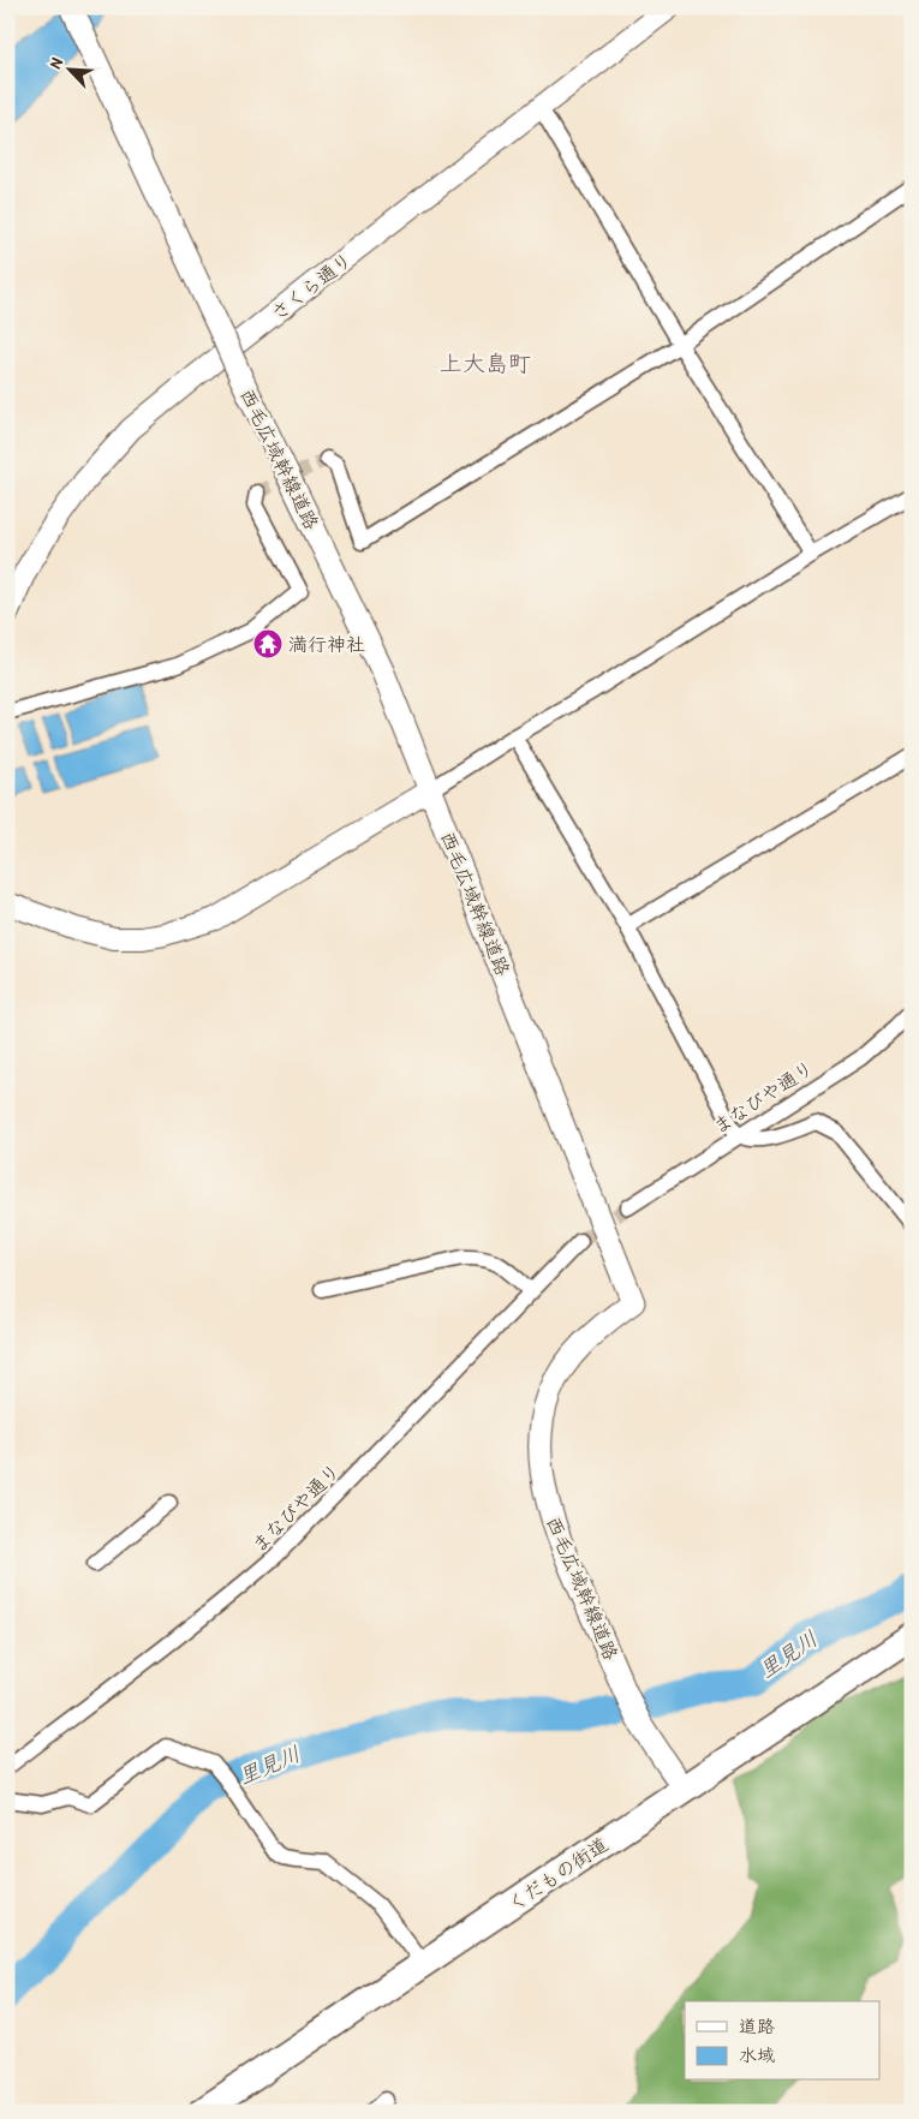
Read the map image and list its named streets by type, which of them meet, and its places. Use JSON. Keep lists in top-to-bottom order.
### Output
{
  "streets": {
    "highway": ["くだもの街道"],
    "main road": ["西毛広域幹線道路"],
    "street": ["さくら通り", "まなびや通り"]
  },
  "crossings": [
    ["西毛広域幹線道路", "くだもの街道"]
  ],
  "districts": ["上大島町"],
  "water": ["里見川"],
  "places": {
    "temple": ["満行神社"]
  },
  "legend": ["道路", "水域"],
  "north": "top left"
}
